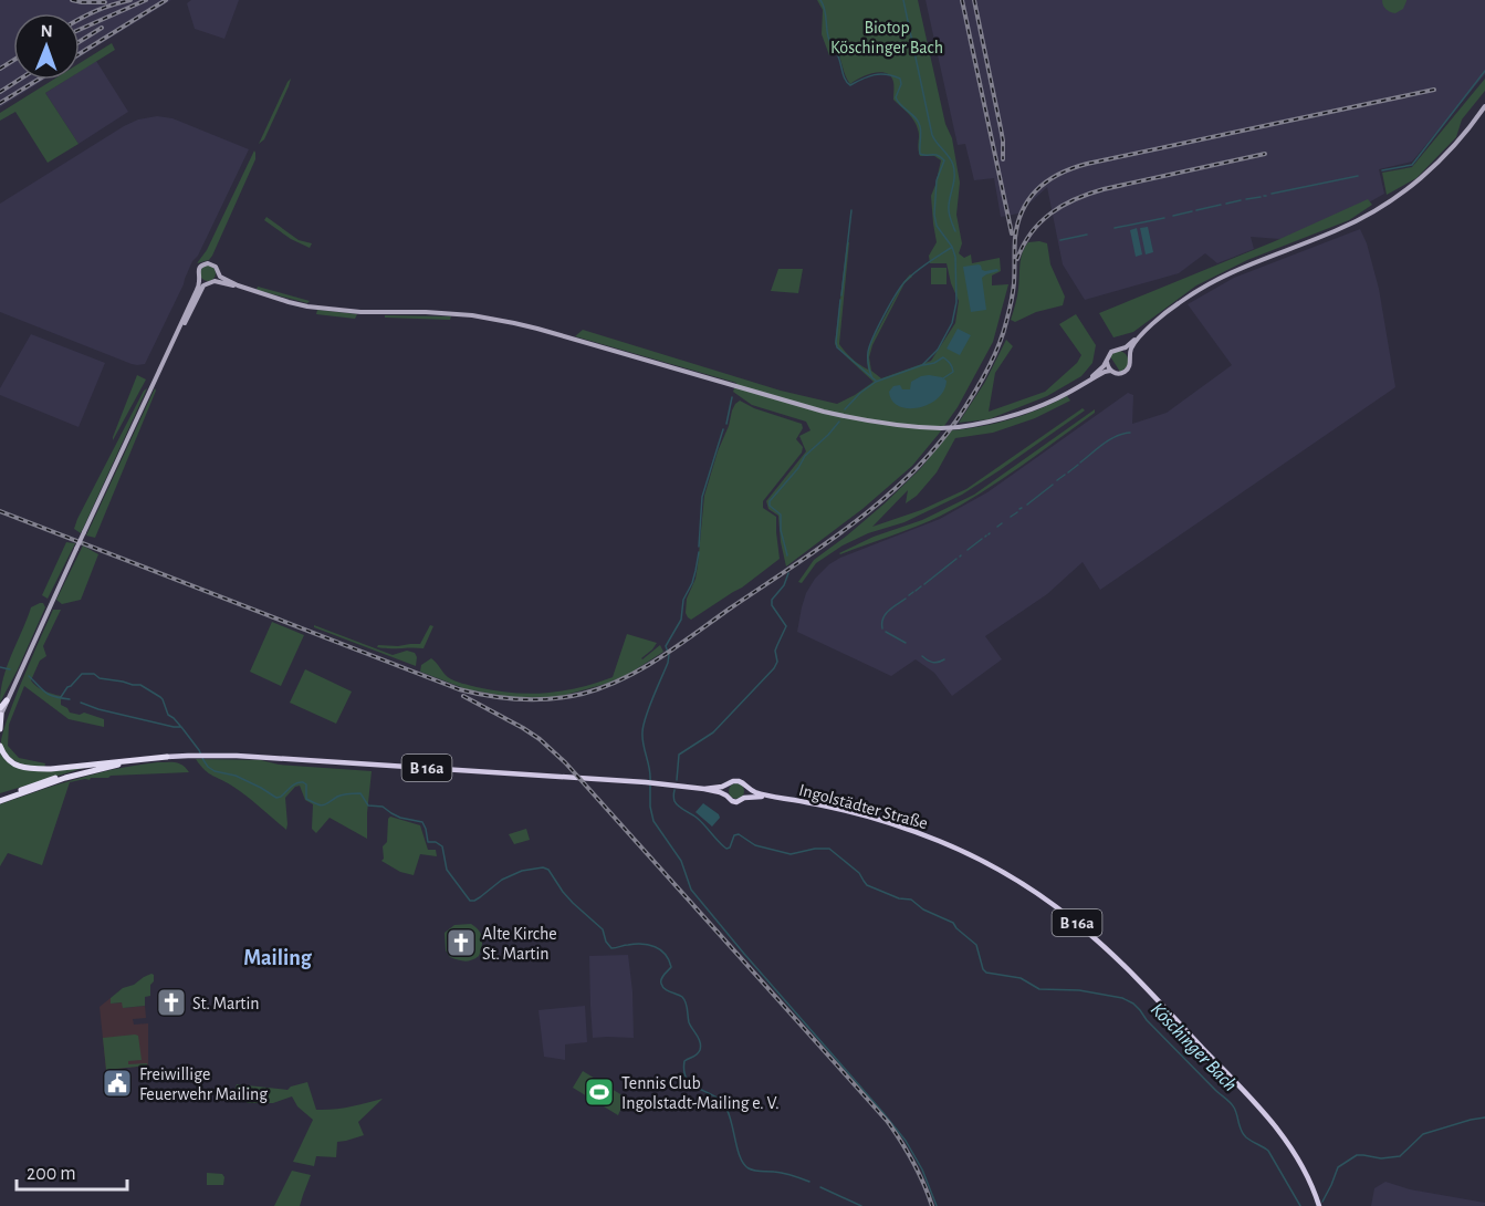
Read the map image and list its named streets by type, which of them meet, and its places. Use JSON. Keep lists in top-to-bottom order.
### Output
{
  "streets": {
    "highway": ["B 16a"],
    "main road": ["Ingolstädter Straße"]
  },
  "crossings": [
    ["B 16a", "Ingolstädter Straße"]
  ],
  "districts": ["Mailing"],
  "water": ["Köschinger Bach"],
  "parks": ["Biotop Köschinger Bach"],
  "places": {
    "church": ["Alte Kirche St. Martin", "St. Martin"],
    "public building": ["Freiwillige Feuerwehr Mailing"],
    "sports": ["Tennis Club Ingolstadt-Mailing e. V."]
  },
  "scale_bar": "200 m",
  "north": "top"
}
